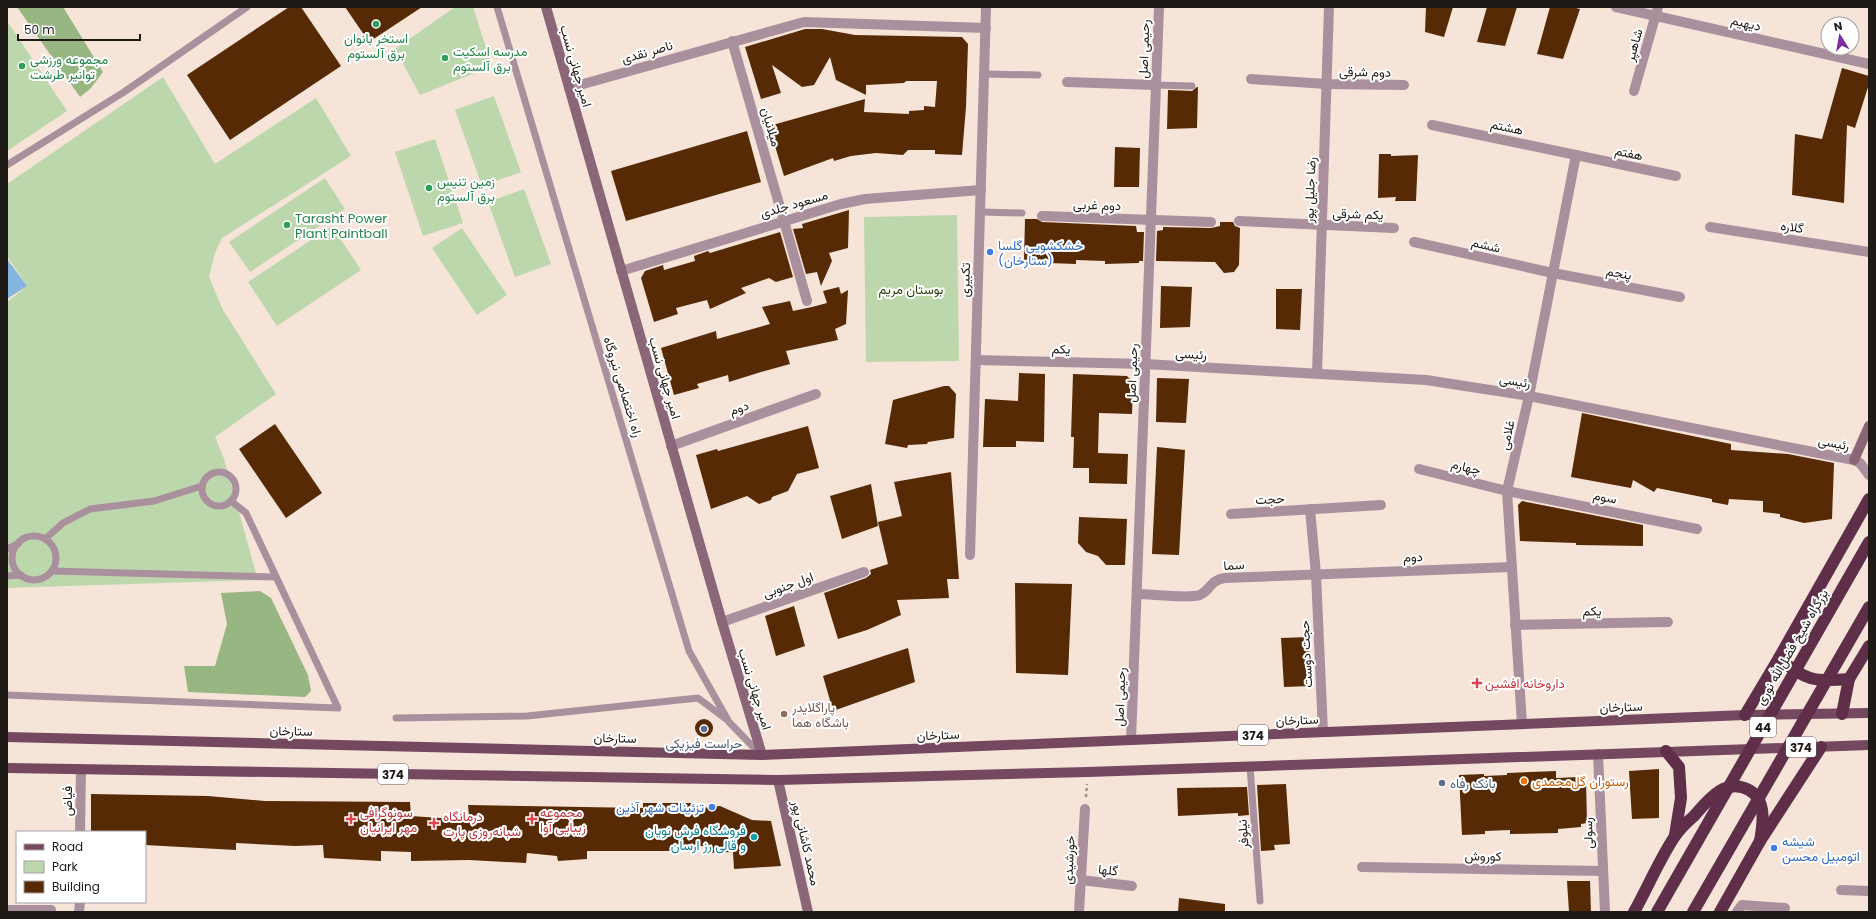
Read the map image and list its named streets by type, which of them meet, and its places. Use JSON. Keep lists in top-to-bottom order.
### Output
{
  "streets": {
    "highway": ["بزرگراه شیخ فضل‌الله نوری", "44"],
    "main road": ["ستارخان", "374"],
    "street": [
      "دیهیم",
      "شاهپر",
      "رحیمی اصل",
      "ناصر نقدی",
      "امیر جهانی نسب",
      "دوم شرقی",
      "میلانیان",
      "هشتم",
      "هفتم",
      "رضا جلیل پور",
      "مسعود جلدی",
      "دوم غربی",
      "یکم شرقی",
      "گلاره",
      "ششم",
      "پنجم",
      "تکبیری",
      "یکم",
      "رئیسی",
      "دوم",
      "غلامی",
      "چهارم",
      "سوم",
      "حجت",
      "سما",
      "اول جنوبی",
      "حجت دوست",
      "فیاض",
      "رسولی",
      "محمد کاشانی پور",
      "کوروش",
      "خورشیدی",
      "گلها"
    ],
    "lane": ["راه اختصاصی نیروگاه", "نیلوفر"]
  },
  "crossings": [
    ["دیهیم", "شاهپر"],
    ["رحیمی اصل", "دوم غربی"],
    ["رحیمی اصل", "یکم"],
    ["رحیمی اصل", "رئیسی"],
    ["رحیمی اصل", "سما"],
    ["رحیمی اصل", "ستارخان"],
    ["ناصر نقدی", "امیر جهانی نسب"],
    ["ناصر نقدی", "میلانیان"],
    ["ناصر نقدی", "تکبیری"],
    ["امیر جهانی نسب", "مسعود جلدی"],
    ["امیر جهانی نسب", "راه اختصاصی نیروگاه"],
    ["امیر جهانی نسب", "دوم"],
    ["امیر جهانی نسب", "اول جنوبی"],
    ["امیر جهانی نسب", "ستارخان"],
    ["دوم شرقی", "رضا جلیل پور"],
    ["میلانیان", "مسعود جلدی"],
    ["هشتم", "هفتم"],
    ["هشتم", "غلامی"],
    ["هفتم", "غلامی"],
    ["رضا جلیل پور", "یکم شرقی"],
    ["رضا جلیل پور", "رئیسی"],
    ["مسعود جلدی", "تکبیری"],
    ["ششم", "پنجم"],
    ["ششم", "غلامی"],
    ["پنجم", "غلامی"],
    ["تکبیری", "یکم"],
    ["یکم", "رئیسی"],
    ["یکم", "غلامی"],
    ["رئیسی", "غلامی"],
    ["راه اختصاصی نیروگاه", "ستارخان"],
    ["دوم", "غلامی"],
    ["دوم", "سما"],
    ["دوم", "حجت دوست"],
    ["غلامی", "چهارم"],
    ["غلامی", "سوم"],
    ["غلامی", "ستارخان"],
    ["چهارم", "سوم"],
    ["سما", "حجت دوست"],
    ["حجت دوست", "ستارخان"],
    ["374", "فیاض"],
    ["374", "رسولی"],
    ["374", "نیلوفر"],
    ["374", "محمد کاشانی پور"],
    ["رسولی", "کوروش"],
    ["خورشیدی", "گلها"]
  ],
  "parks": ["بوستان مریم"],
  "places": {
    "other": [
      "استخر بانوان برق آلستوم",
      "مدرسه اسکیت برق آلستوم",
      "مجموعه ورزشی توانیر طرشت",
      "زمین تنیس برق آلستوم",
      "Tarasht Power Plant Paintball",
      "خشکشویی گلسا (ستارخان)",
      "پاراگلایدر باشگاه هما",
      "حراست فیزیکی",
      "رستوران گل‌محمدی",
      "بانک رفاه",
      "تزئینات شهر آذین",
      "فروشگاه فرش نویان و قالی رز ارسان",
      "شیشه اتومبیل محسن"
    ],
    "health": [
      "داروخانه افشین",
      "سونوگرافی مهر ایرانیان",
      "مجموعه زیبایی آوا",
      "درمانگاه شبانه‌روزی پارت"
    ]
  },
  "legend": ["Road", "Park", "Building"],
  "scale_bar": "50 m",
  "north": "top"
}
